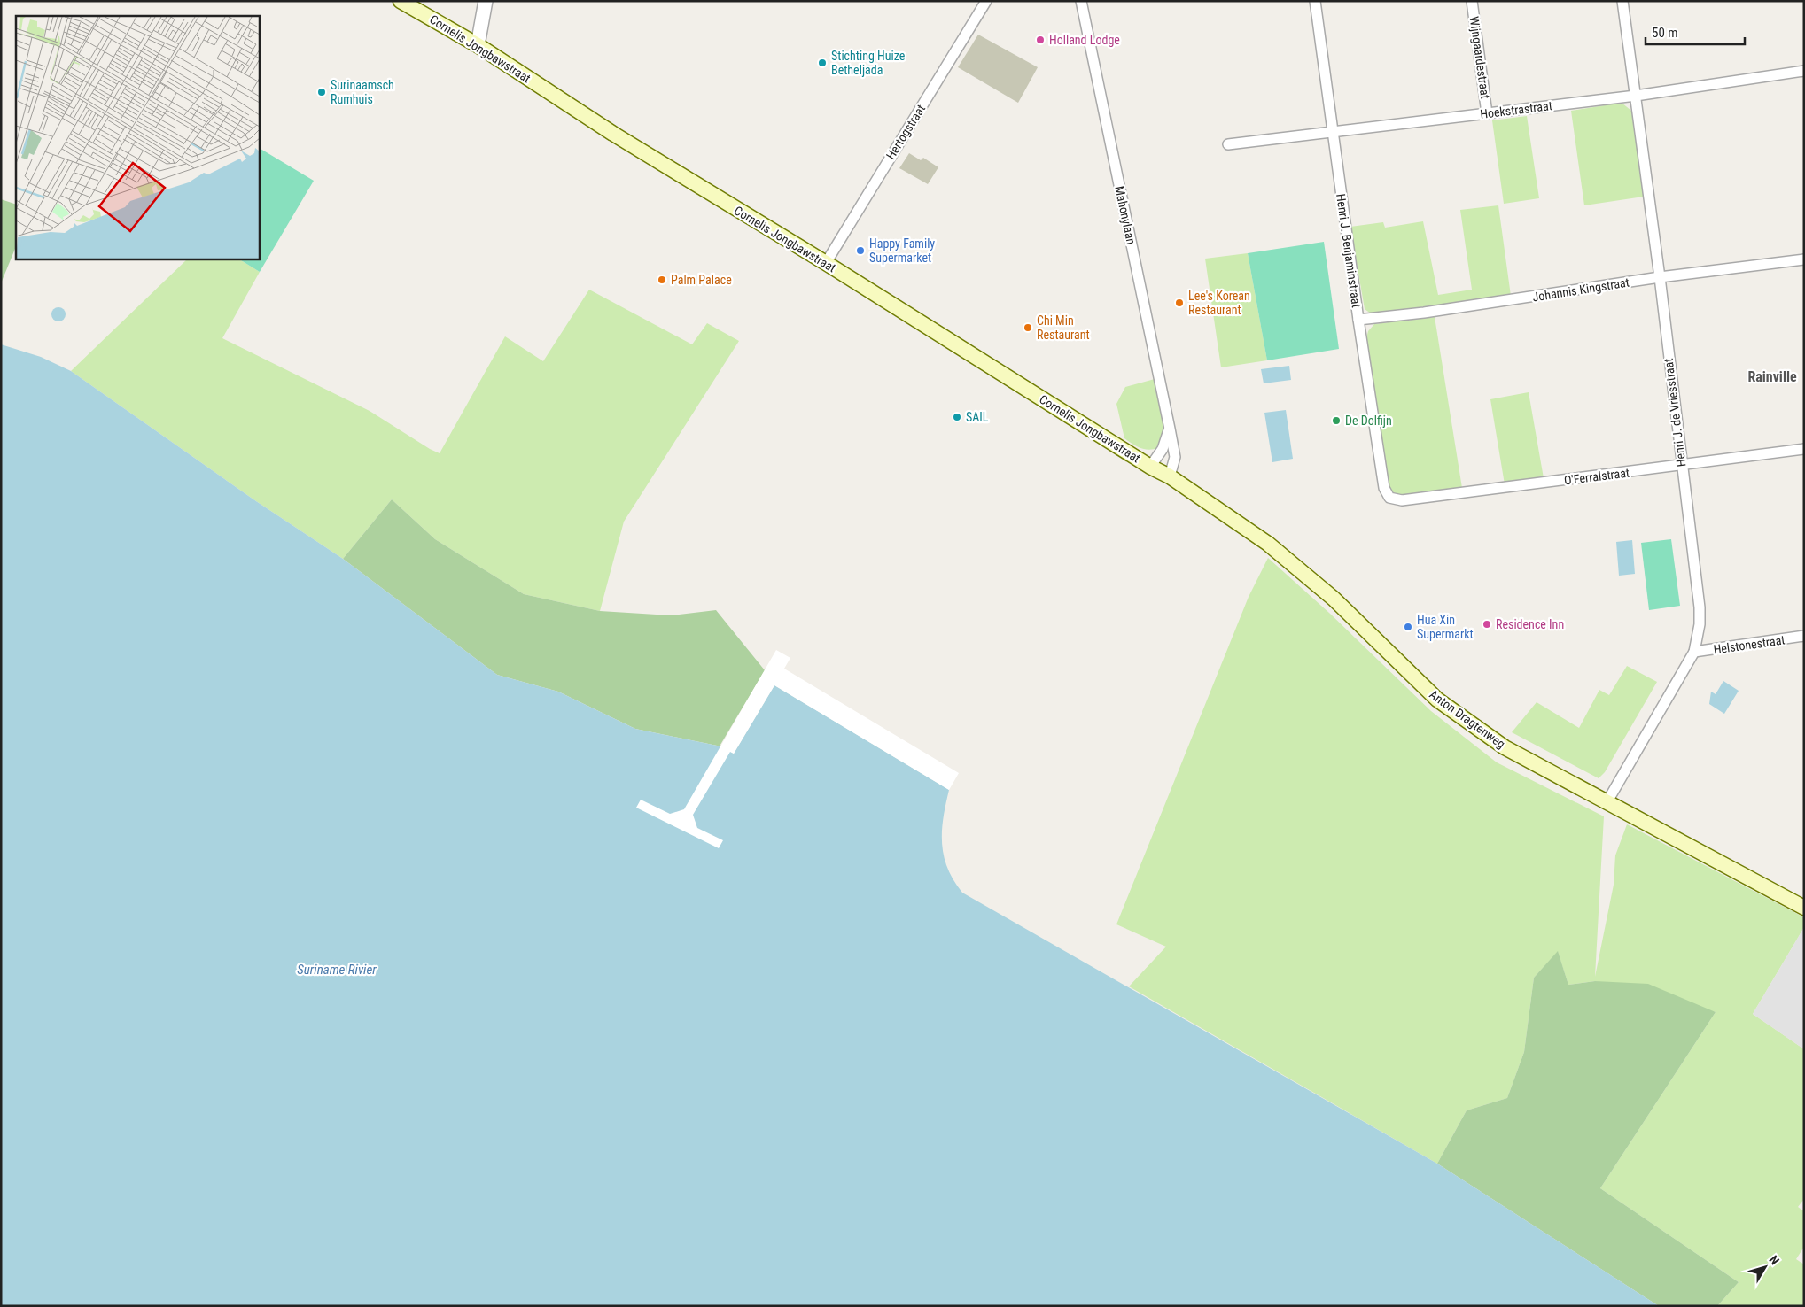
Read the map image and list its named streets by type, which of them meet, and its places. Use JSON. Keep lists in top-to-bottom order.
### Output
{
  "streets": {
    "main road": ["Cornelis Jongbawstraat", "Anton Dragtenweg"],
    "street": [
      "Wijngaardestraat",
      "Hoekstrastraat",
      "Hertogstraat",
      "Mahonylaan",
      "Henri J. Benjaminstraat",
      "Johannis Kingstraat",
      "Henri J. de Vriesstraat",
      "O'Ferralstraat",
      "Helstonestraat"
    ]
  },
  "crossings": [
    ["Cornelis Jongbawstraat", "Hertogstraat"],
    ["Cornelis Jongbawstraat", "Mahonylaan"],
    ["Cornelis Jongbawstraat", "Anton Dragtenweg"],
    ["Wijngaardestraat", "Hoekstrastraat"],
    ["Hoekstrastraat", "Henri J. Benjaminstraat"],
    ["Hoekstrastraat", "Henri J. de Vriesstraat"],
    ["Mahonylaan", "Anton Dragtenweg"],
    ["Henri J. Benjaminstraat", "Johannis Kingstraat"],
    ["Henri J. Benjaminstraat", "O'Ferralstraat"],
    ["Johannis Kingstraat", "Henri J. de Vriesstraat"],
    ["Henri J. de Vriesstraat", "O'Ferralstraat"],
    ["Henri J. de Vriesstraat", "Helstonestraat"],
    ["Henri J. de Vriesstraat", "Anton Dragtenweg"]
  ],
  "districts": ["Rainville"],
  "water": ["Suriname Rivier"],
  "places": [
    "Holland Lodge",
    "Stichting Huize Betheljada",
    "Surinaamsch Rumhuis",
    "Happy Family Supermarket",
    "Palm Palace",
    "Lee's Korean Restaurant",
    "Chi Min Restaurant",
    "SAIL",
    "De Dolfijn",
    "Residence Inn",
    "Hua Xin Supermarkt"
  ],
  "scale_bar": "50 m",
  "north": "top right"
}
